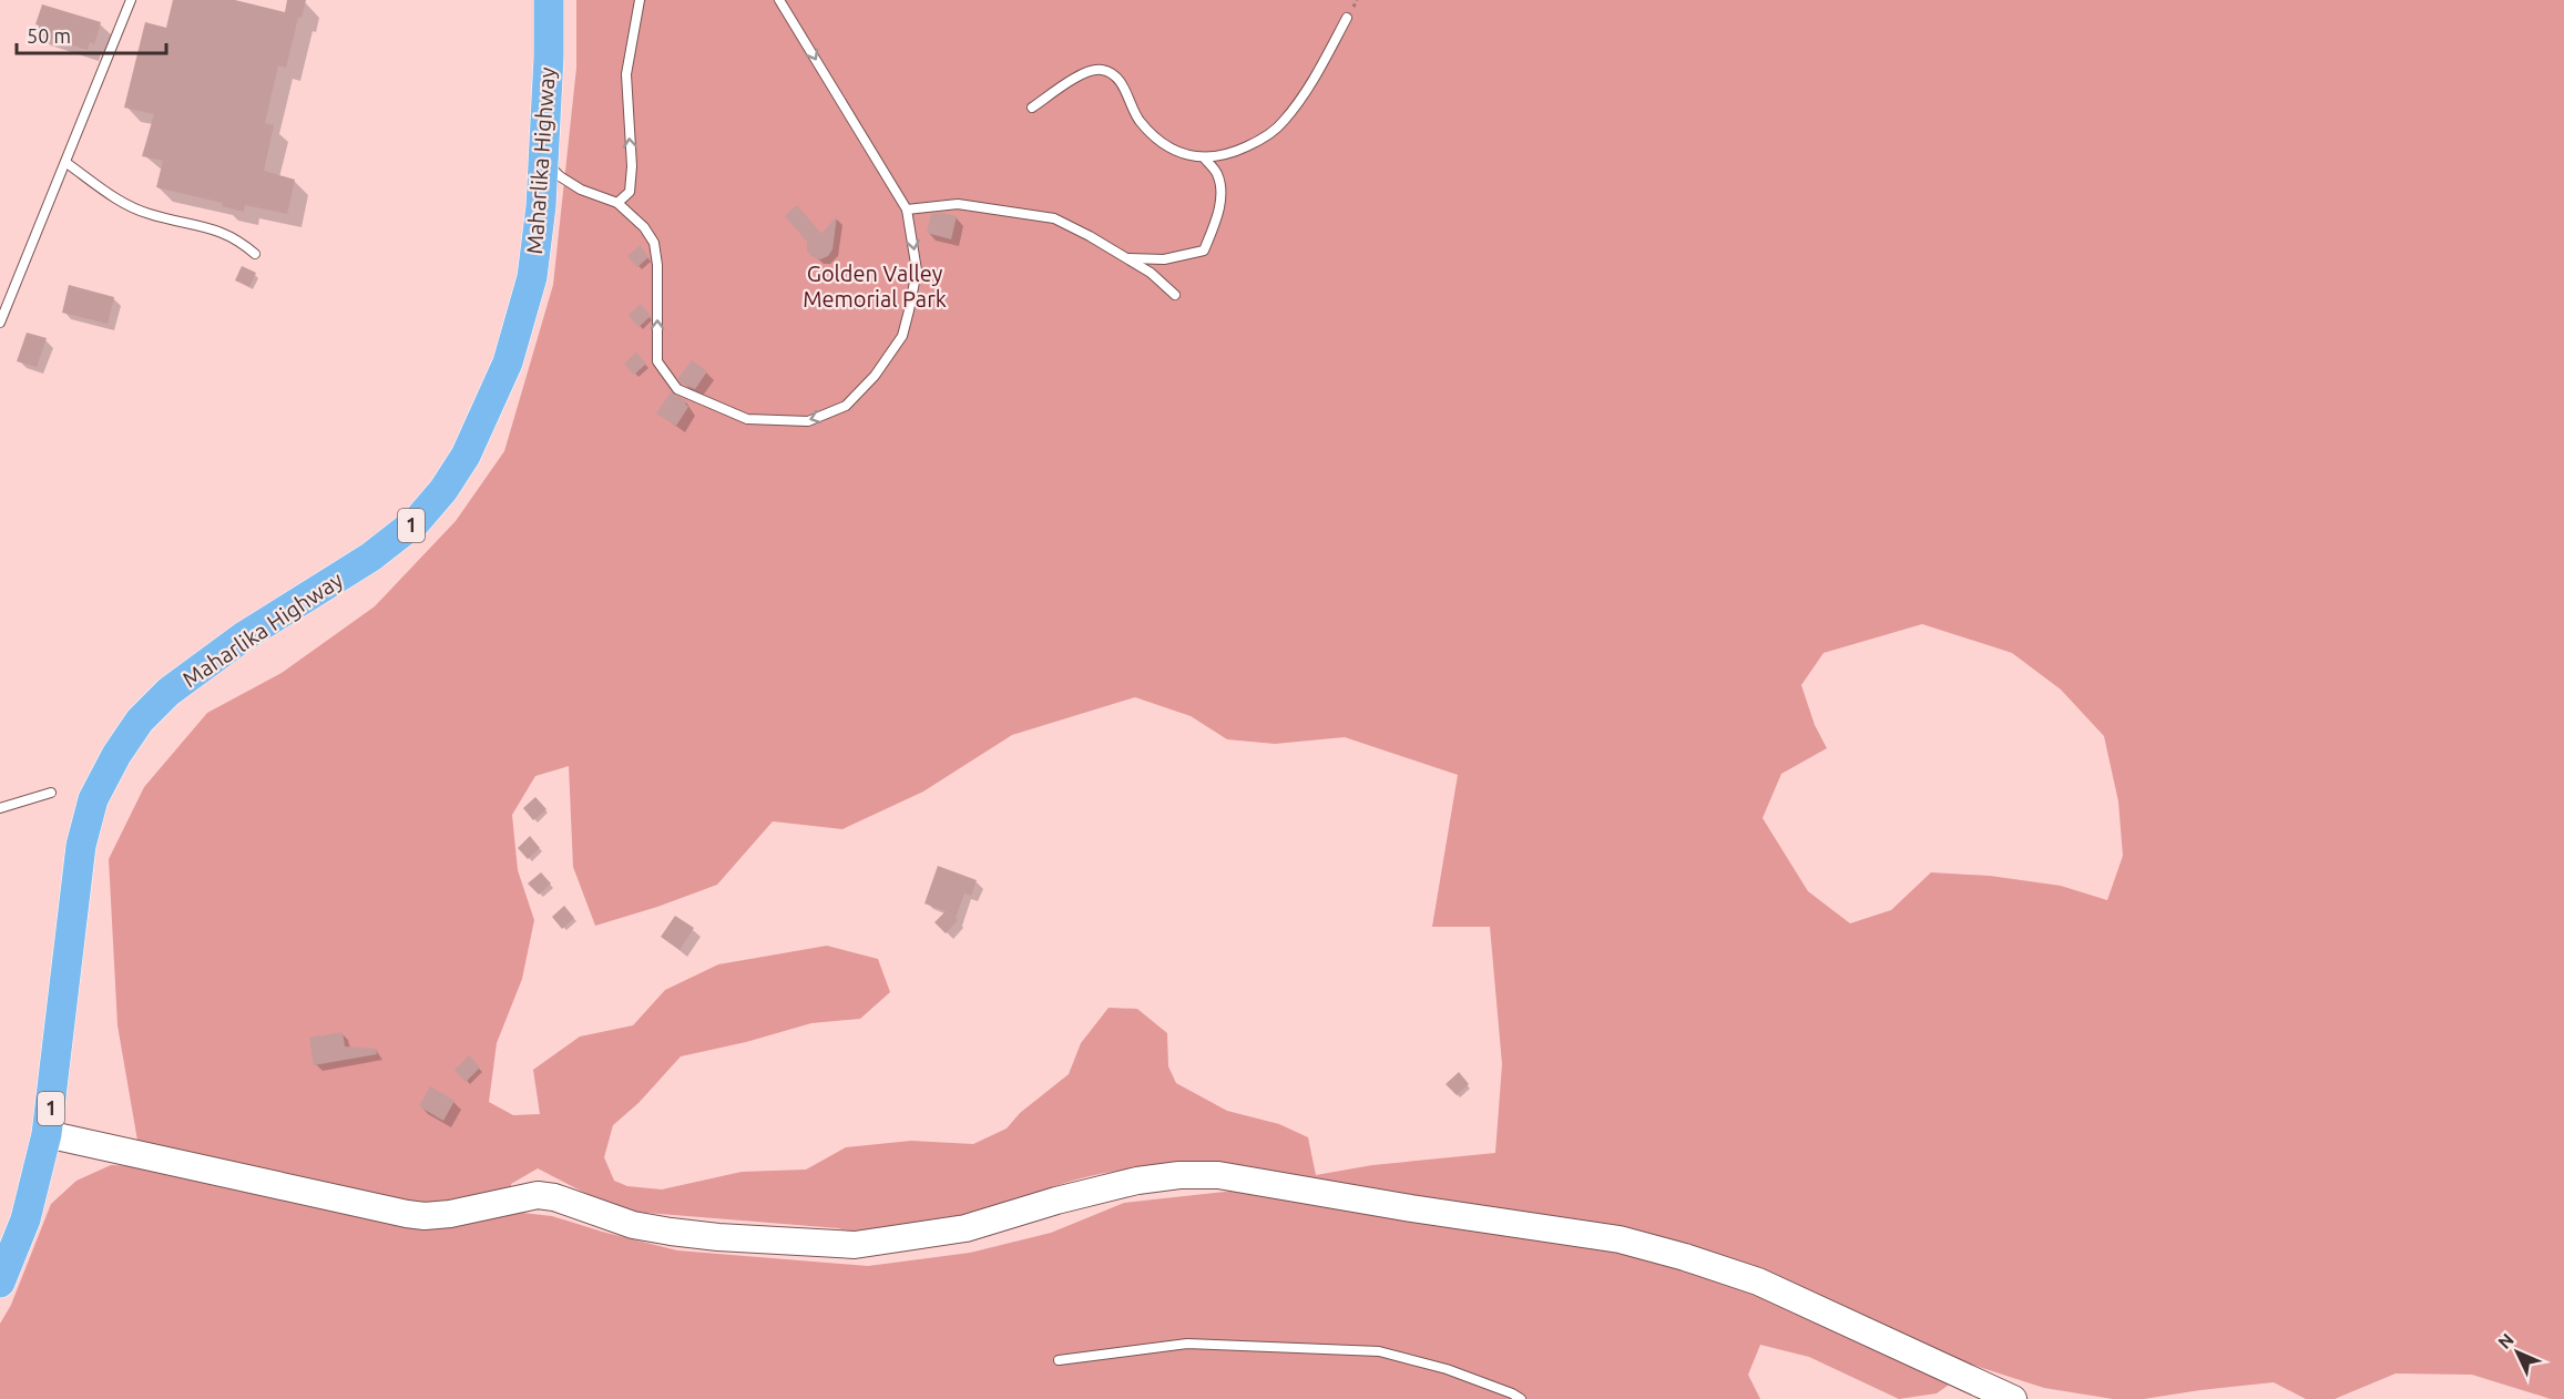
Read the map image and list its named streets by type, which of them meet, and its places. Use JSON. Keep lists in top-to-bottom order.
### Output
{
  "streets": {
    "highway": ["Maharlika Highway", "1"]
  },
  "parks": ["Golden Valley Memorial Park"],
  "scale_bar": "50 m",
  "north": "top left"
}
